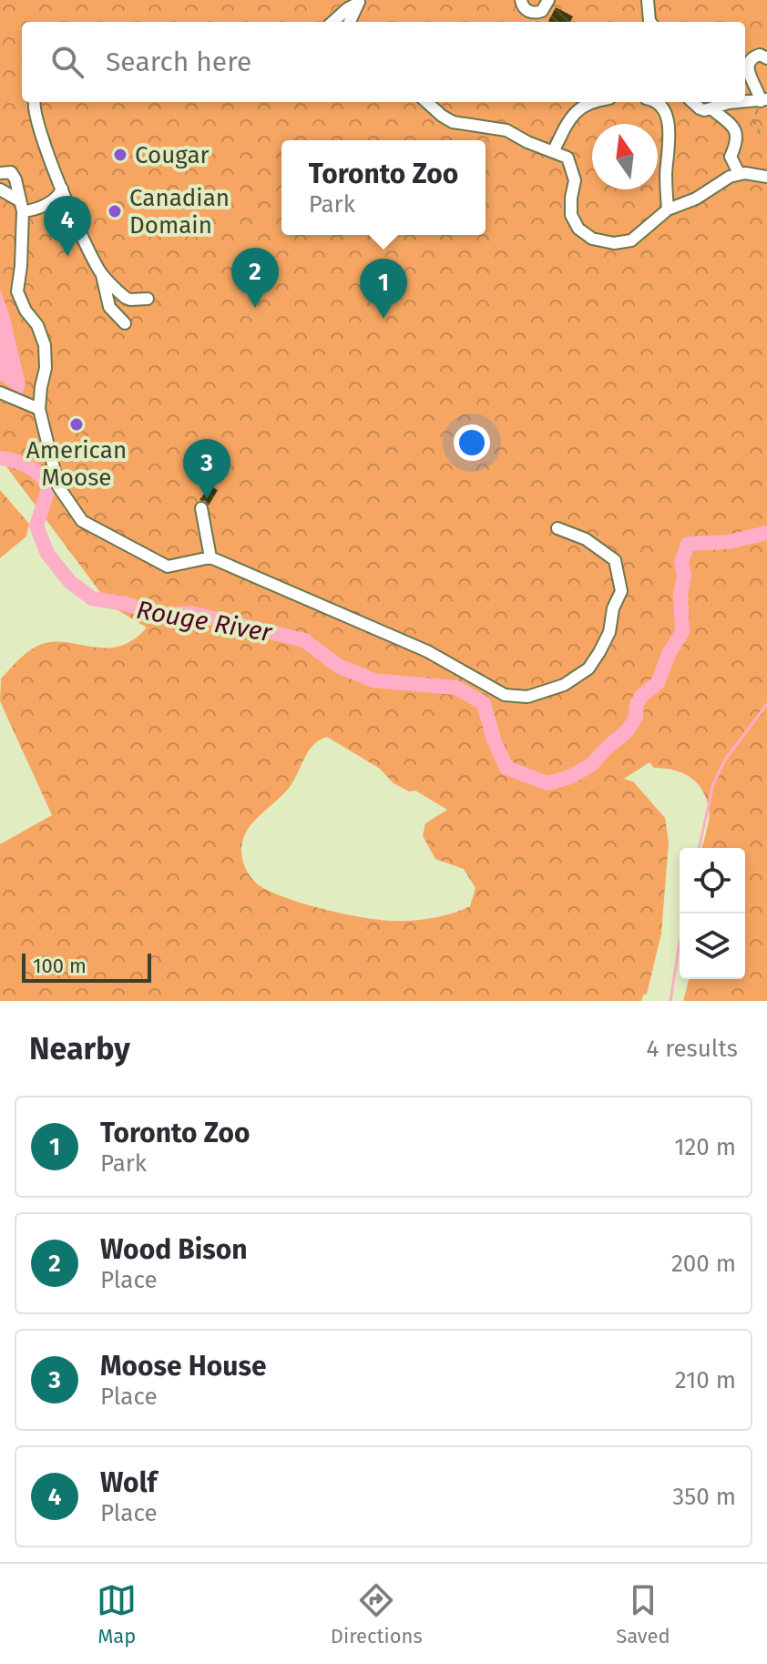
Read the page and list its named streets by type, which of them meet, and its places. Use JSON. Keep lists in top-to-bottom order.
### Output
{
  "water": ["Rouge River"],
  "places": ["Cougar", "Canadian Domain", "American Moose"],
  "scale_bar": "100 m",
  "north": "top",
  "page": {
    "search": "Search here",
    "popup": ["Toronto Zoo", "Park"],
    "pins": [
      "4",
      "2",
      "1",
      "3"
    ],
    "scale": "100 m",
    "heading": ["Nearby", "4 results"],
    "list": [
      {
        "mark": "1",
        "name": "Toronto Zoo",
        "note": "Park",
        "value": "120 m"
      },
      {
        "mark": "2",
        "name": "Wood Bison",
        "note": "Place",
        "value": "200 m"
      },
      {
        "mark": "3",
        "name": "Moose House",
        "note": "Place",
        "value": "210 m"
      },
      {
        "mark": "4",
        "name": "Wolf",
        "note": "Place",
        "value": "350 m"
      }
    ],
    "nav": ["Map", "Directions", "Saved"]
  }
}
